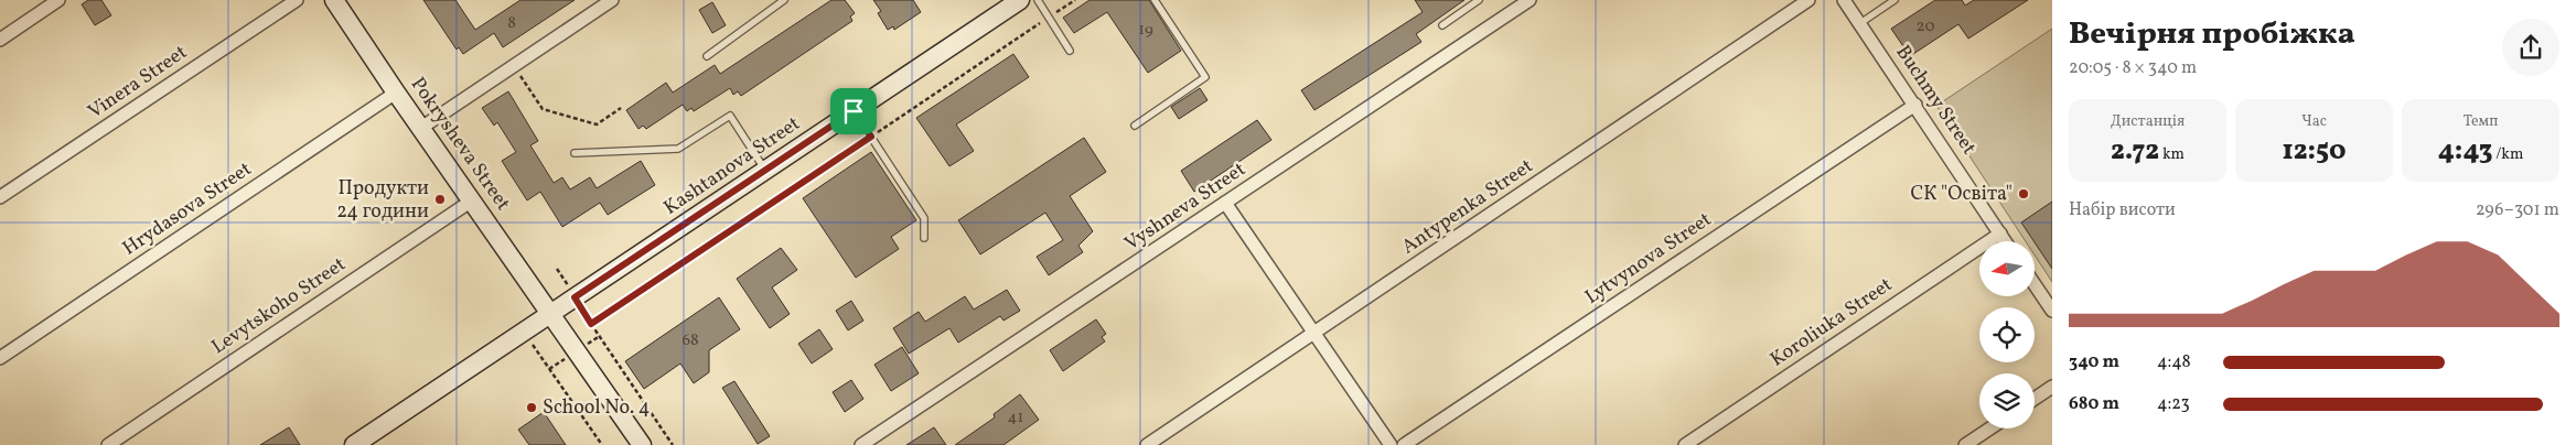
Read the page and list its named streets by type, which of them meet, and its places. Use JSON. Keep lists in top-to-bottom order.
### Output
{
  "streets": {
    "street": [
      "Vinera Street",
      "Buchmy Street",
      "Pokrysheva Street",
      "Kashtanova Street",
      "Vyshneva Street",
      "Antypenka Street",
      "Hrydasova Street",
      "Lytvynova Street",
      "Levytskoho Street",
      "Koroliuka Street"
    ]
  },
  "crossings": [
    ["Buchmy Street", "Lytvynova Street"],
    ["Buchmy Street", "Koroliuka Street"],
    ["Pokrysheva Street", "Kashtanova Street"],
    ["Pokrysheva Street", "Hrydasova Street"],
    ["Pokrysheva Street", "Levytskoho Street"]
  ],
  "places": ["СК \"Освіта\"", "Продукти 24 години", "School No. 4"],
  "house_numbers": [
    "8",
    "20",
    "19",
    "68",
    "41"
  ],
  "north": "left",
  "page": {
    "heading": ["Вечірня пробіжка", "20:05 · 8 × 340 m"],
    "stats": [
      ["Дистанція", "2.72 km"],
      ["Час", "12:50"],
      ["Темп", "4:43 /km"]
    ],
    "chart": ["Набір висоти", "296–301 m"],
    "list": [
      {
        "name": "340 m",
        "note": "4:48"
      },
      {
        "name": "680 m",
        "note": "4:23"
      }
    ]
  }
}
